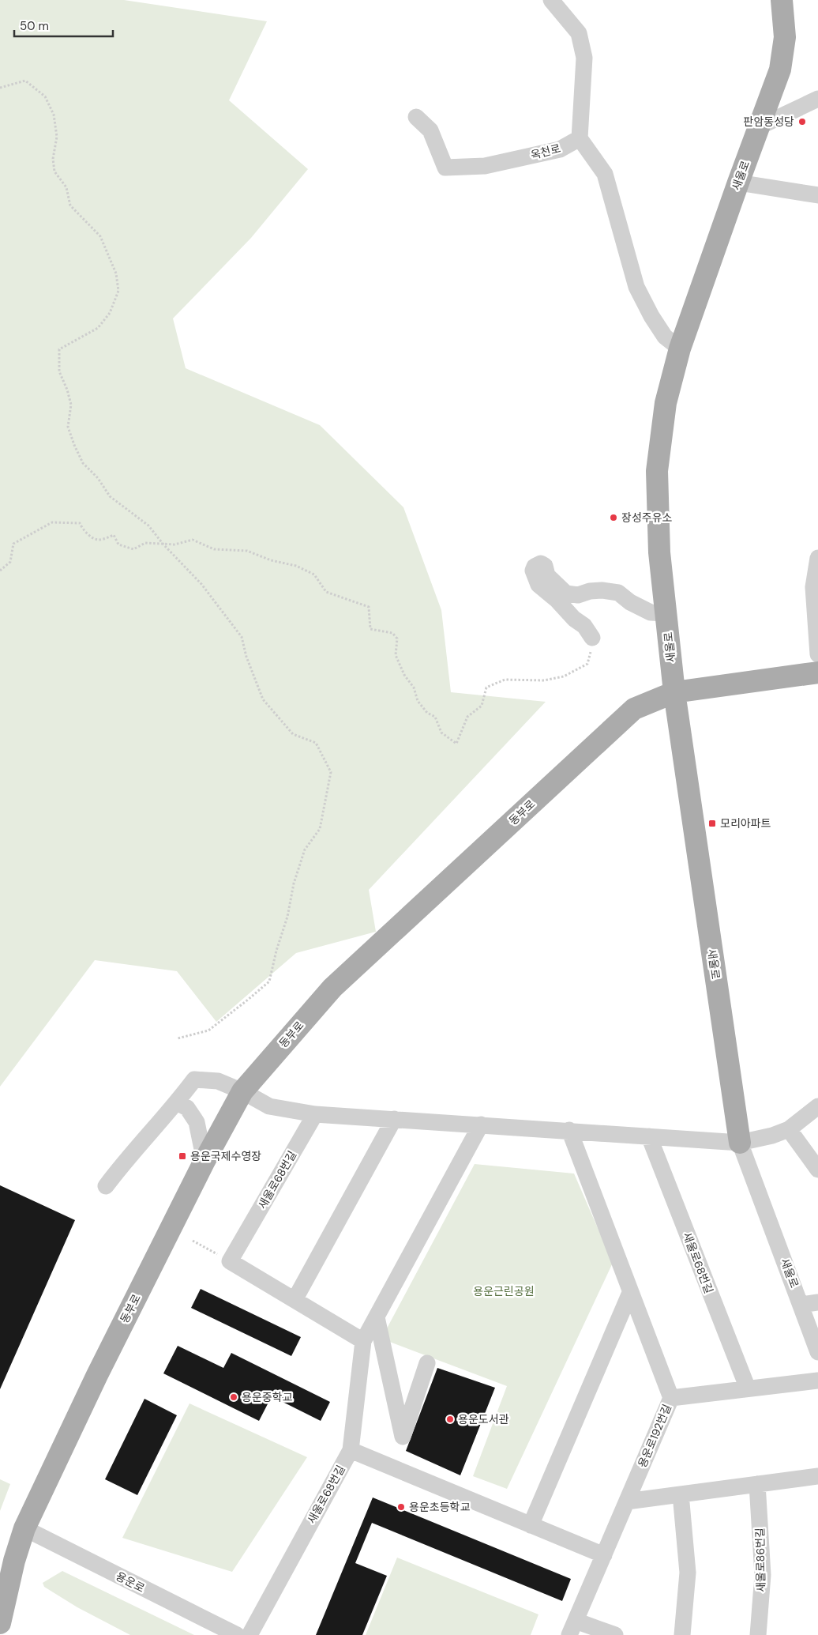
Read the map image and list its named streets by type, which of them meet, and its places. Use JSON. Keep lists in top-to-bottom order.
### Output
{
  "streets": {
    "main road": ["새울로", "동부로"],
    "street": [
      "옥천로",
      "새울로68번길",
      "용운로192번길",
      "새울로86번길",
      "용운로"
    ]
  },
  "crossings": [
    ["새울로", "동부로"],
    ["동부로", "용운로"]
  ],
  "parks": ["용운근린공원"],
  "places": {
    "other": [
      "판암동성당",
      "장성주유소",
      "용운중학교",
      "용운도서관",
      "용운초등학교"
    ],
    "transit": ["모리아파트", "용운국제수영장"]
  },
  "scale_bar": "50 m"
}
